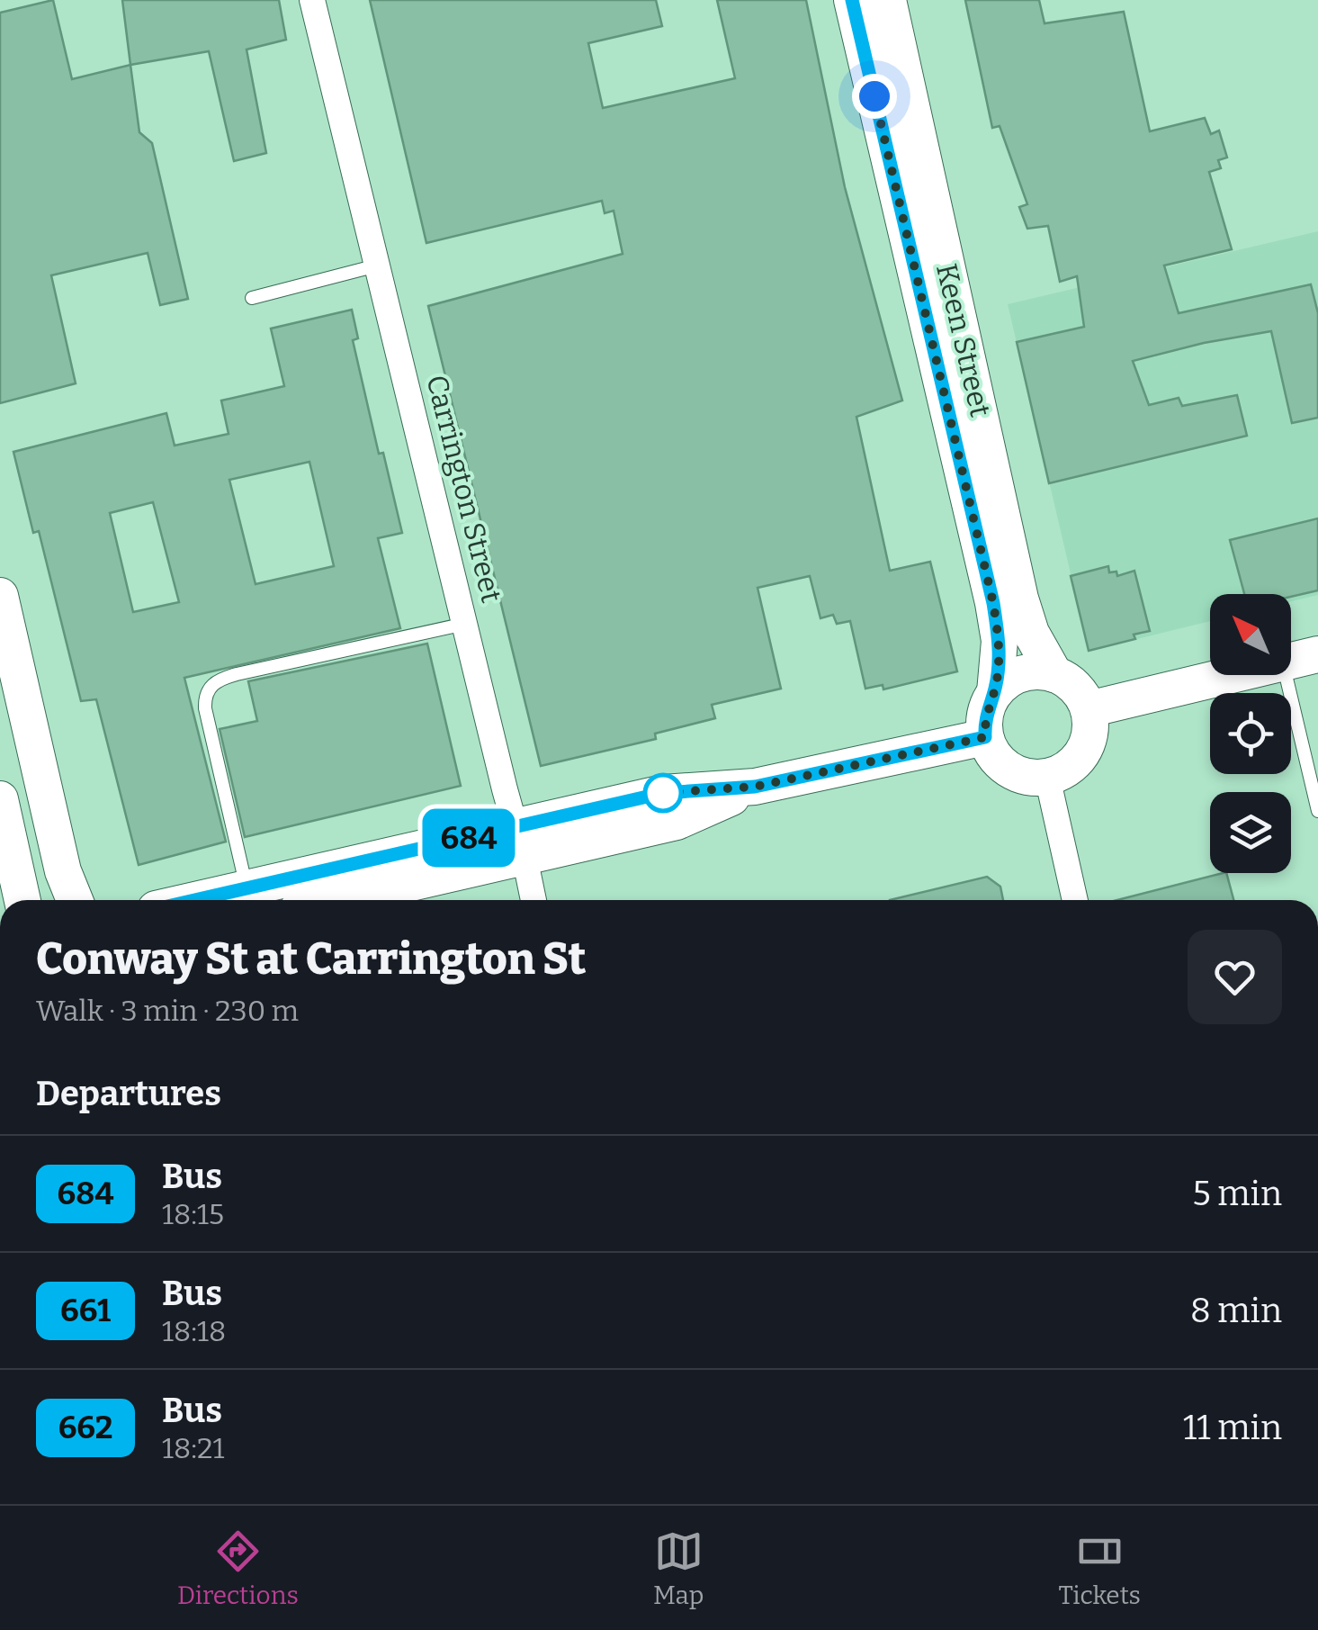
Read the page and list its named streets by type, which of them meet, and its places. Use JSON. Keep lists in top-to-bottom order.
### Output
{
  "streets": {
    "street": ["Keen Street", "Carrington Street"]
  },
  "lines": ["bus line 684"],
  "north": "top left",
  "page": {
    "on_map": "684",
    "heading": [
      ["Conway St at Carrington St", "Walk · 3 min · 230 m"],
      "Departures"
    ],
    "list": [
      {
        "mark": "684",
        "name": "Bus",
        "note": "18:15",
        "value": "5 min"
      },
      {
        "mark": "661",
        "name": "Bus",
        "note": "18:18",
        "value": "8 min"
      },
      {
        "mark": "662",
        "name": "Bus",
        "note": "18:21",
        "value": "11 min"
      }
    ],
    "tabs": ["Directions", "Map", "Tickets"]
  }
}
